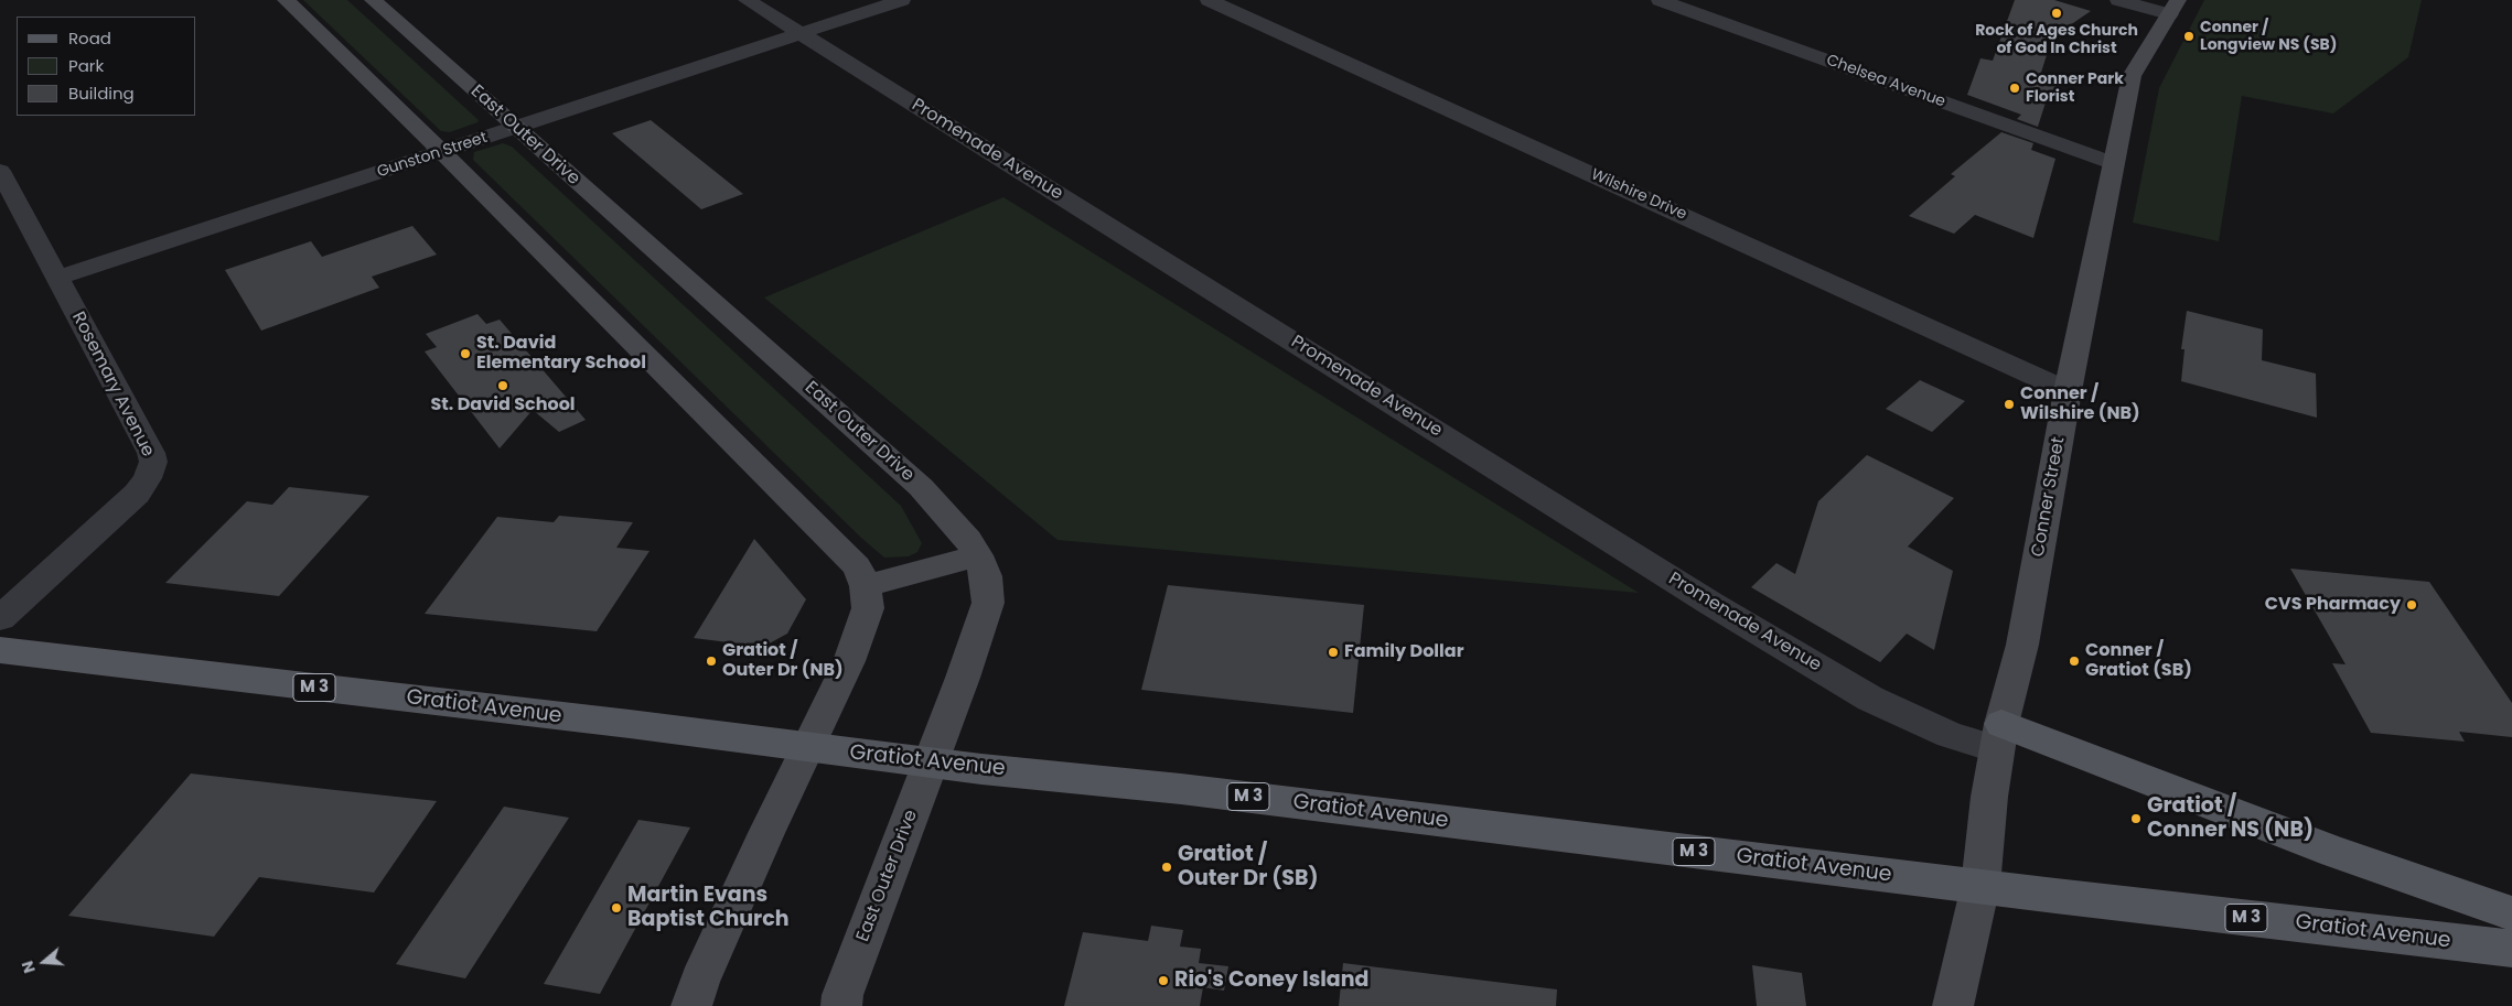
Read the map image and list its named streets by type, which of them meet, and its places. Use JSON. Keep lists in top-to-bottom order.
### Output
{
  "streets": {
    "main road": ["M 3", "Gratiot Avenue"],
    "street": [
      "Chelsea Avenue",
      "East Outer Drive",
      "Promenade Avenue",
      "Gunston Street",
      "Wilshire Drive",
      "Rosemary Avenue",
      "Conner Street"
    ]
  },
  "crossings": [
    ["Chelsea Avenue", "Conner Street"],
    ["East Outer Drive", "Gunston Street"],
    ["East Outer Drive", "Gratiot Avenue"],
    ["Promenade Avenue", "Gunston Street"],
    ["Promenade Avenue", "Conner Street"],
    ["Gunston Street", "Rosemary Avenue"],
    ["Wilshire Drive", "Conner Street"],
    ["Conner Street", "Gratiot Avenue"]
  ],
  "places": [
    "Rock of Ages Church of God In Christ",
    "Conner / Longview NS (SB)",
    "Conner Park Florist",
    "St. David Elementary School",
    "St. David School",
    "Conner / Wilshire (NB)",
    "CVS Pharmacy",
    "Family Dollar",
    "Gratiot / Outer Dr (NB)",
    "Conner / Gratiot (SB)",
    "Gratiot / Conner NS (NB)",
    "Gratiot / Outer Dr (SB)",
    "Martin Evans Baptist Church",
    "Rio's Coney Island"
  ],
  "legend": ["Road", "Park", "Building"],
  "north": "left"
}
